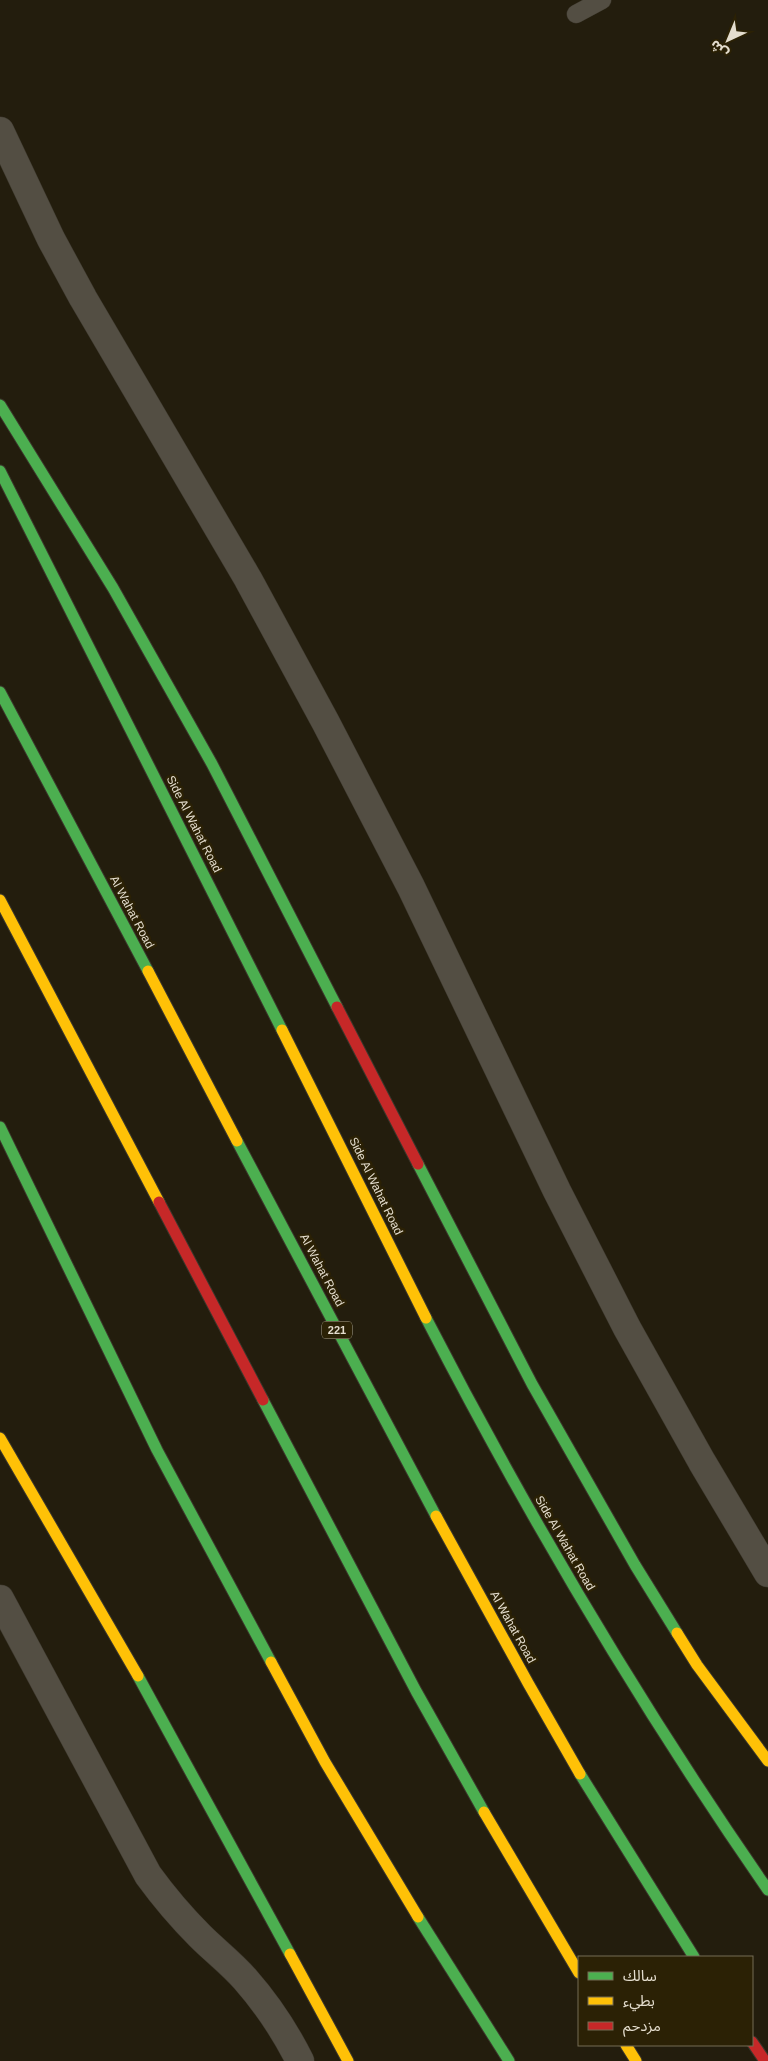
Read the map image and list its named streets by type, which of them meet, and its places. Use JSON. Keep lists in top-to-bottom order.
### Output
{
  "streets": {
    "main road": ["Side Al Wahat Road", "Al Wahat Road", "221"]
  },
  "legend": ["سالك", "بطيء", "مزدحم"],
  "north": "bottom left"
}
